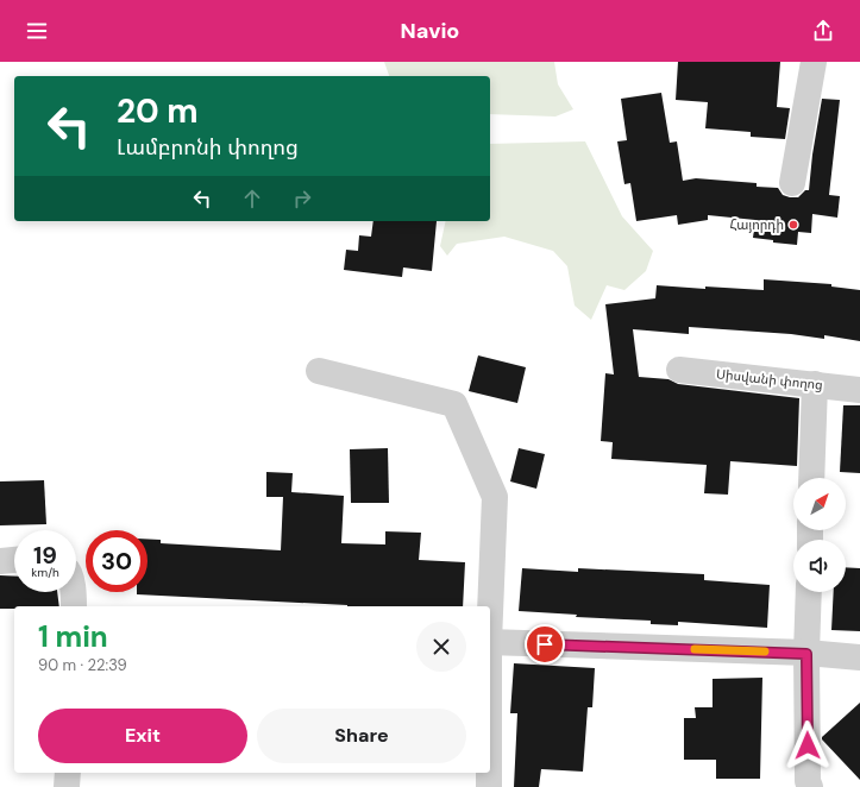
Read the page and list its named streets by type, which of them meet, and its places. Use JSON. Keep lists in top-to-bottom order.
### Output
{
  "streets": {
    "street": ["Սիսվանի փողոց"]
  },
  "places": ["Հայորդի"],
  "north": "top right",
  "page": {
    "header": "Navio",
    "turn": ["20 m", "Լամբրոնի փողոց"],
    "speed": "19 km/h",
    "limit": "30",
    "heading": ["1 min", "90 m · 22:39"],
    "buttons": ["Exit", "Share"]
  }
}
